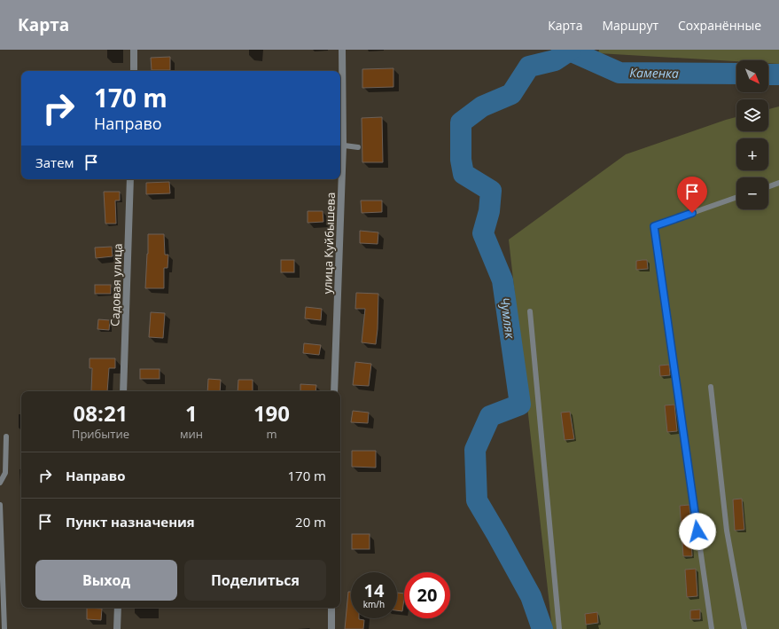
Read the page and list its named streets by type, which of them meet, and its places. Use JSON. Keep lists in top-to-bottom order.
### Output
{
  "streets": {
    "street": ["улица Куйбышева", "Садовая улица"]
  },
  "water": ["Каменка", "Чумляк"],
  "north": "bottom right",
  "page": {
    "header": "Карта",
    "nav": ["Карта", "Маршрут", "Сохранённые"],
    "map_buttons": ["+", "−"],
    "turn": ["170 m", "Направо"],
    "then": "Затем",
    "eta": [
      "08:21",
      "Прибытие",
      "1",
      "мин",
      "190",
      "m"
    ],
    "list": [
      {
        "name": "Направо",
        "value": "170 m"
      },
      {
        "name": "Пункт назначения",
        "value": "20 m"
      }
    ],
    "buttons": ["Выход", "Поделиться"],
    "speed": "14 km/h",
    "limit": "20"
  }
}
